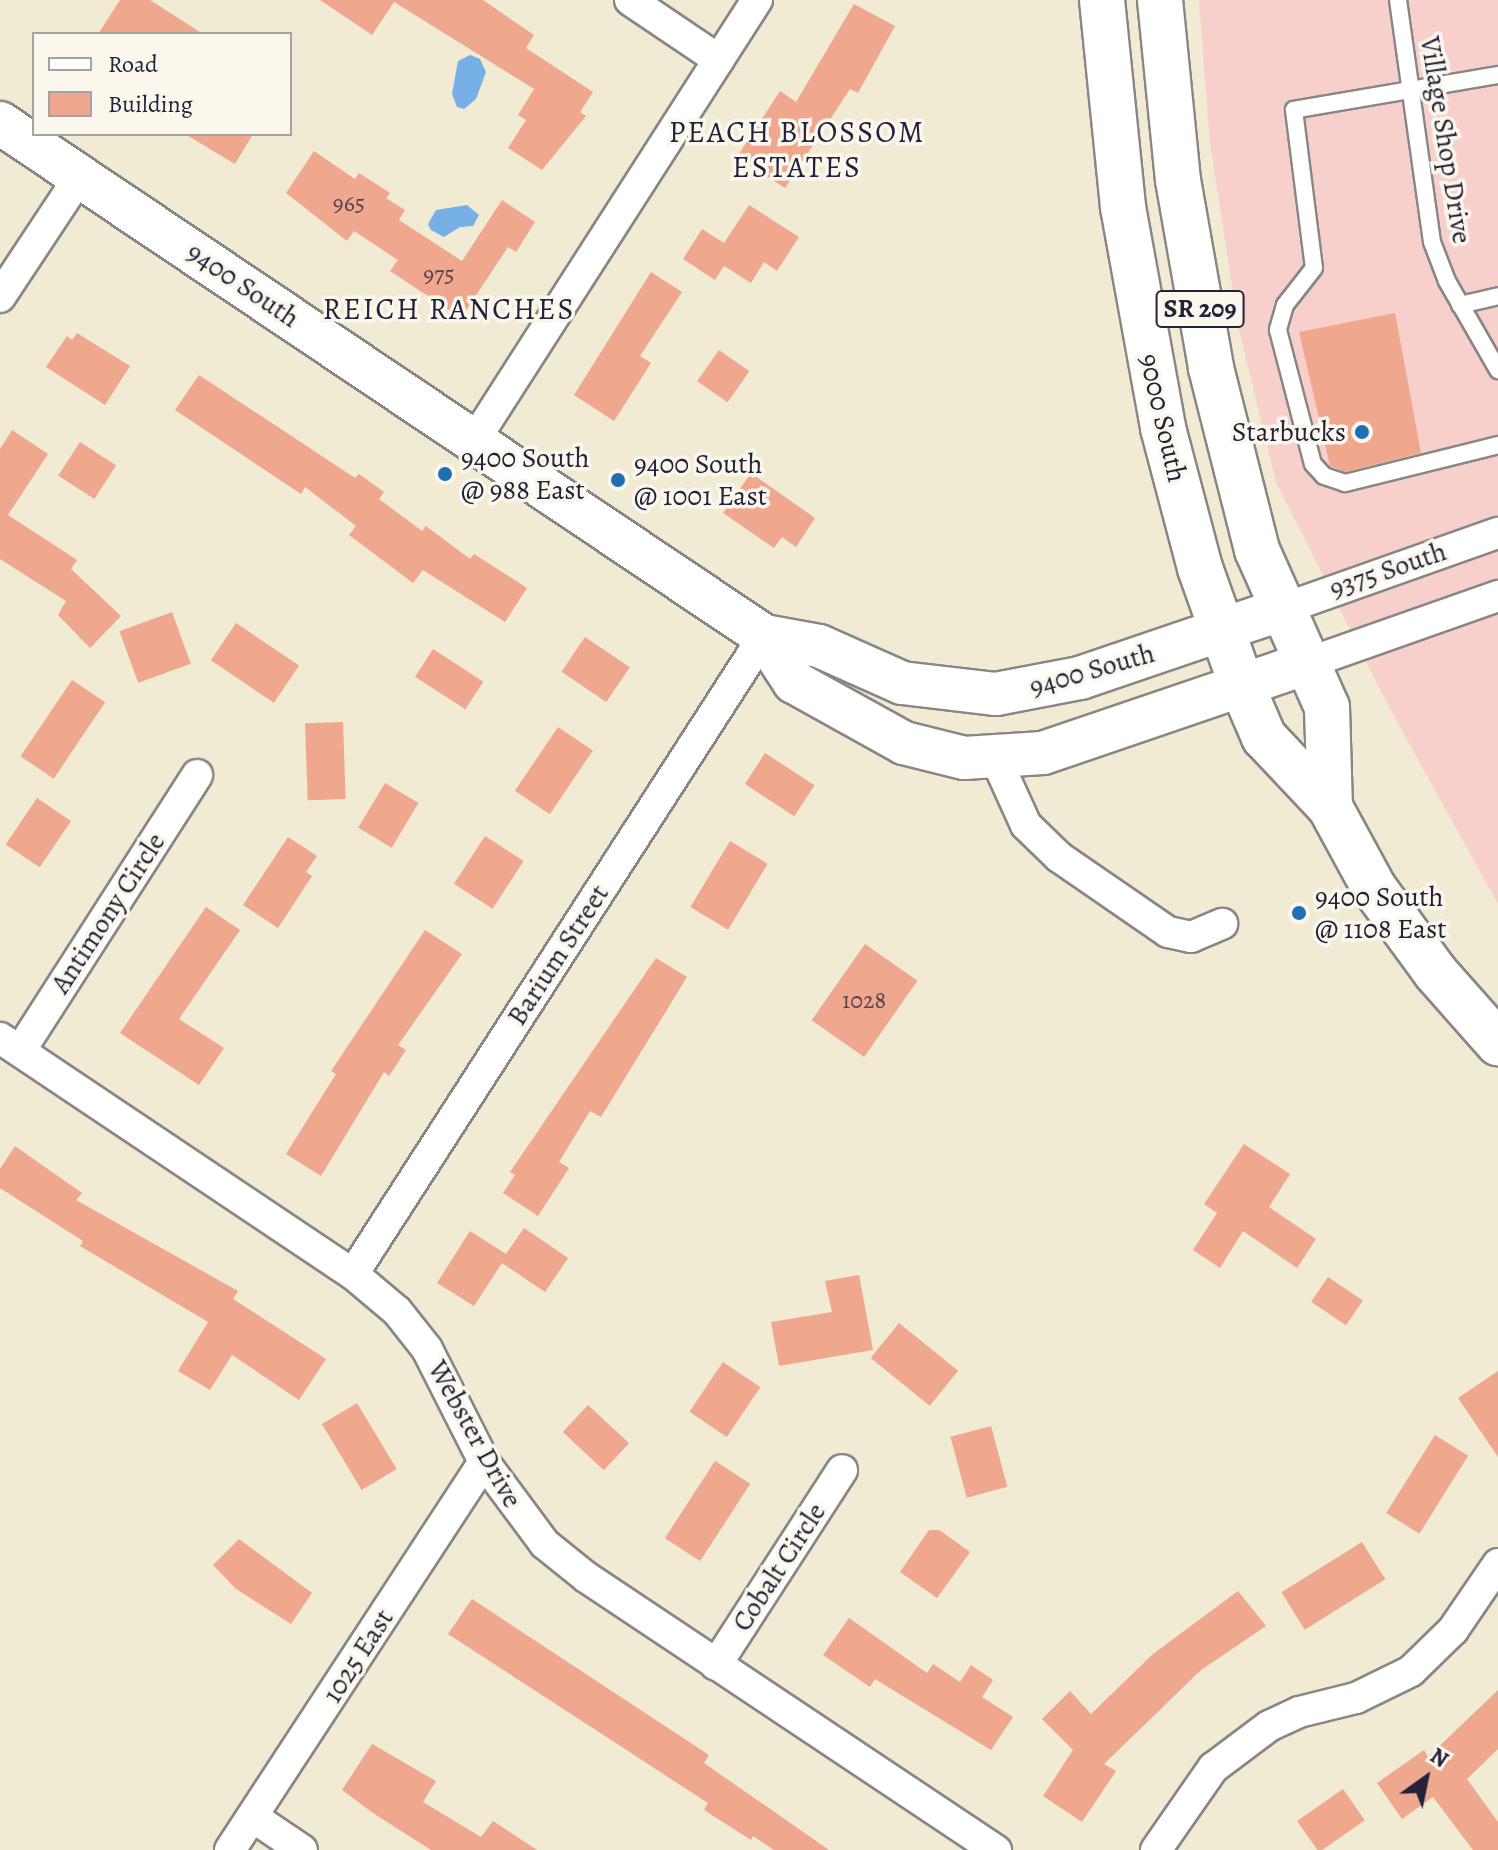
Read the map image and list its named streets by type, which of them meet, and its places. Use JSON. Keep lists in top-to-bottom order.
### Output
{
  "streets": {
    "main road": ["9400 South", "SR 209", "9000 South"],
    "street": [
      "9375 South",
      "Antimony Circle",
      "Barium Street",
      "Webster Drive",
      "Cobalt Circle",
      "1025 East"
    ],
    "lane": ["Village Shop Drive"]
  },
  "crossings": [
    ["9400 South", "SR 209"],
    ["9400 South", "9000 South"],
    ["9400 South", "9375 South"],
    ["9400 South", "Barium Street"],
    ["SR 209", "9000 South"],
    ["SR 209", "9375 South"],
    ["9000 South", "9375 South"],
    ["Antimony Circle", "Webster Drive"],
    ["Barium Street", "Webster Drive"],
    ["Webster Drive", "Cobalt Circle"],
    ["Webster Drive", "1025 East"]
  ],
  "districts": ["PEACH BLOSSOM ESTATES", "REICH RANCHES"],
  "places": [
    "Starbucks",
    "9400 South @ 988 East",
    "9400 South @ 1001 East",
    "9400 South @ 1108 East"
  ],
  "house_numbers": ["965", "975", "1028"],
  "legend": ["Road", "Building"],
  "north": "top right"
}
